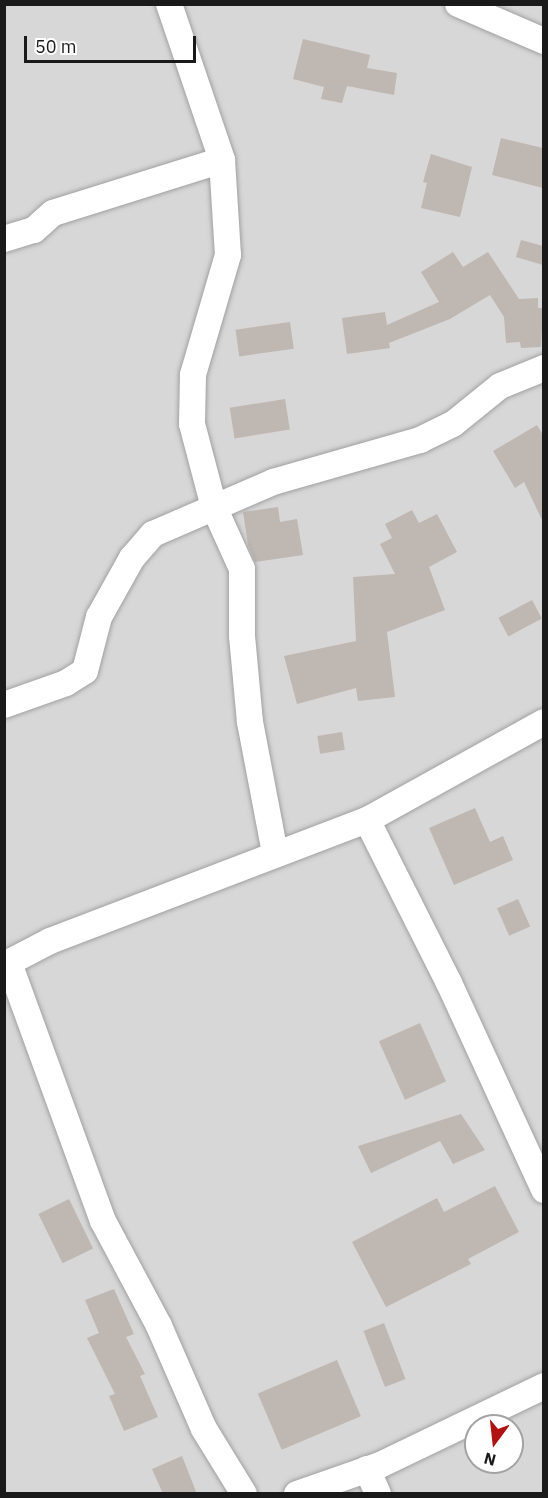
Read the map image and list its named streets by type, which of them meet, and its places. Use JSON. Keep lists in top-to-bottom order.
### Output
{
  "scale_bar": "50 m",
  "north": "bottom"
}
